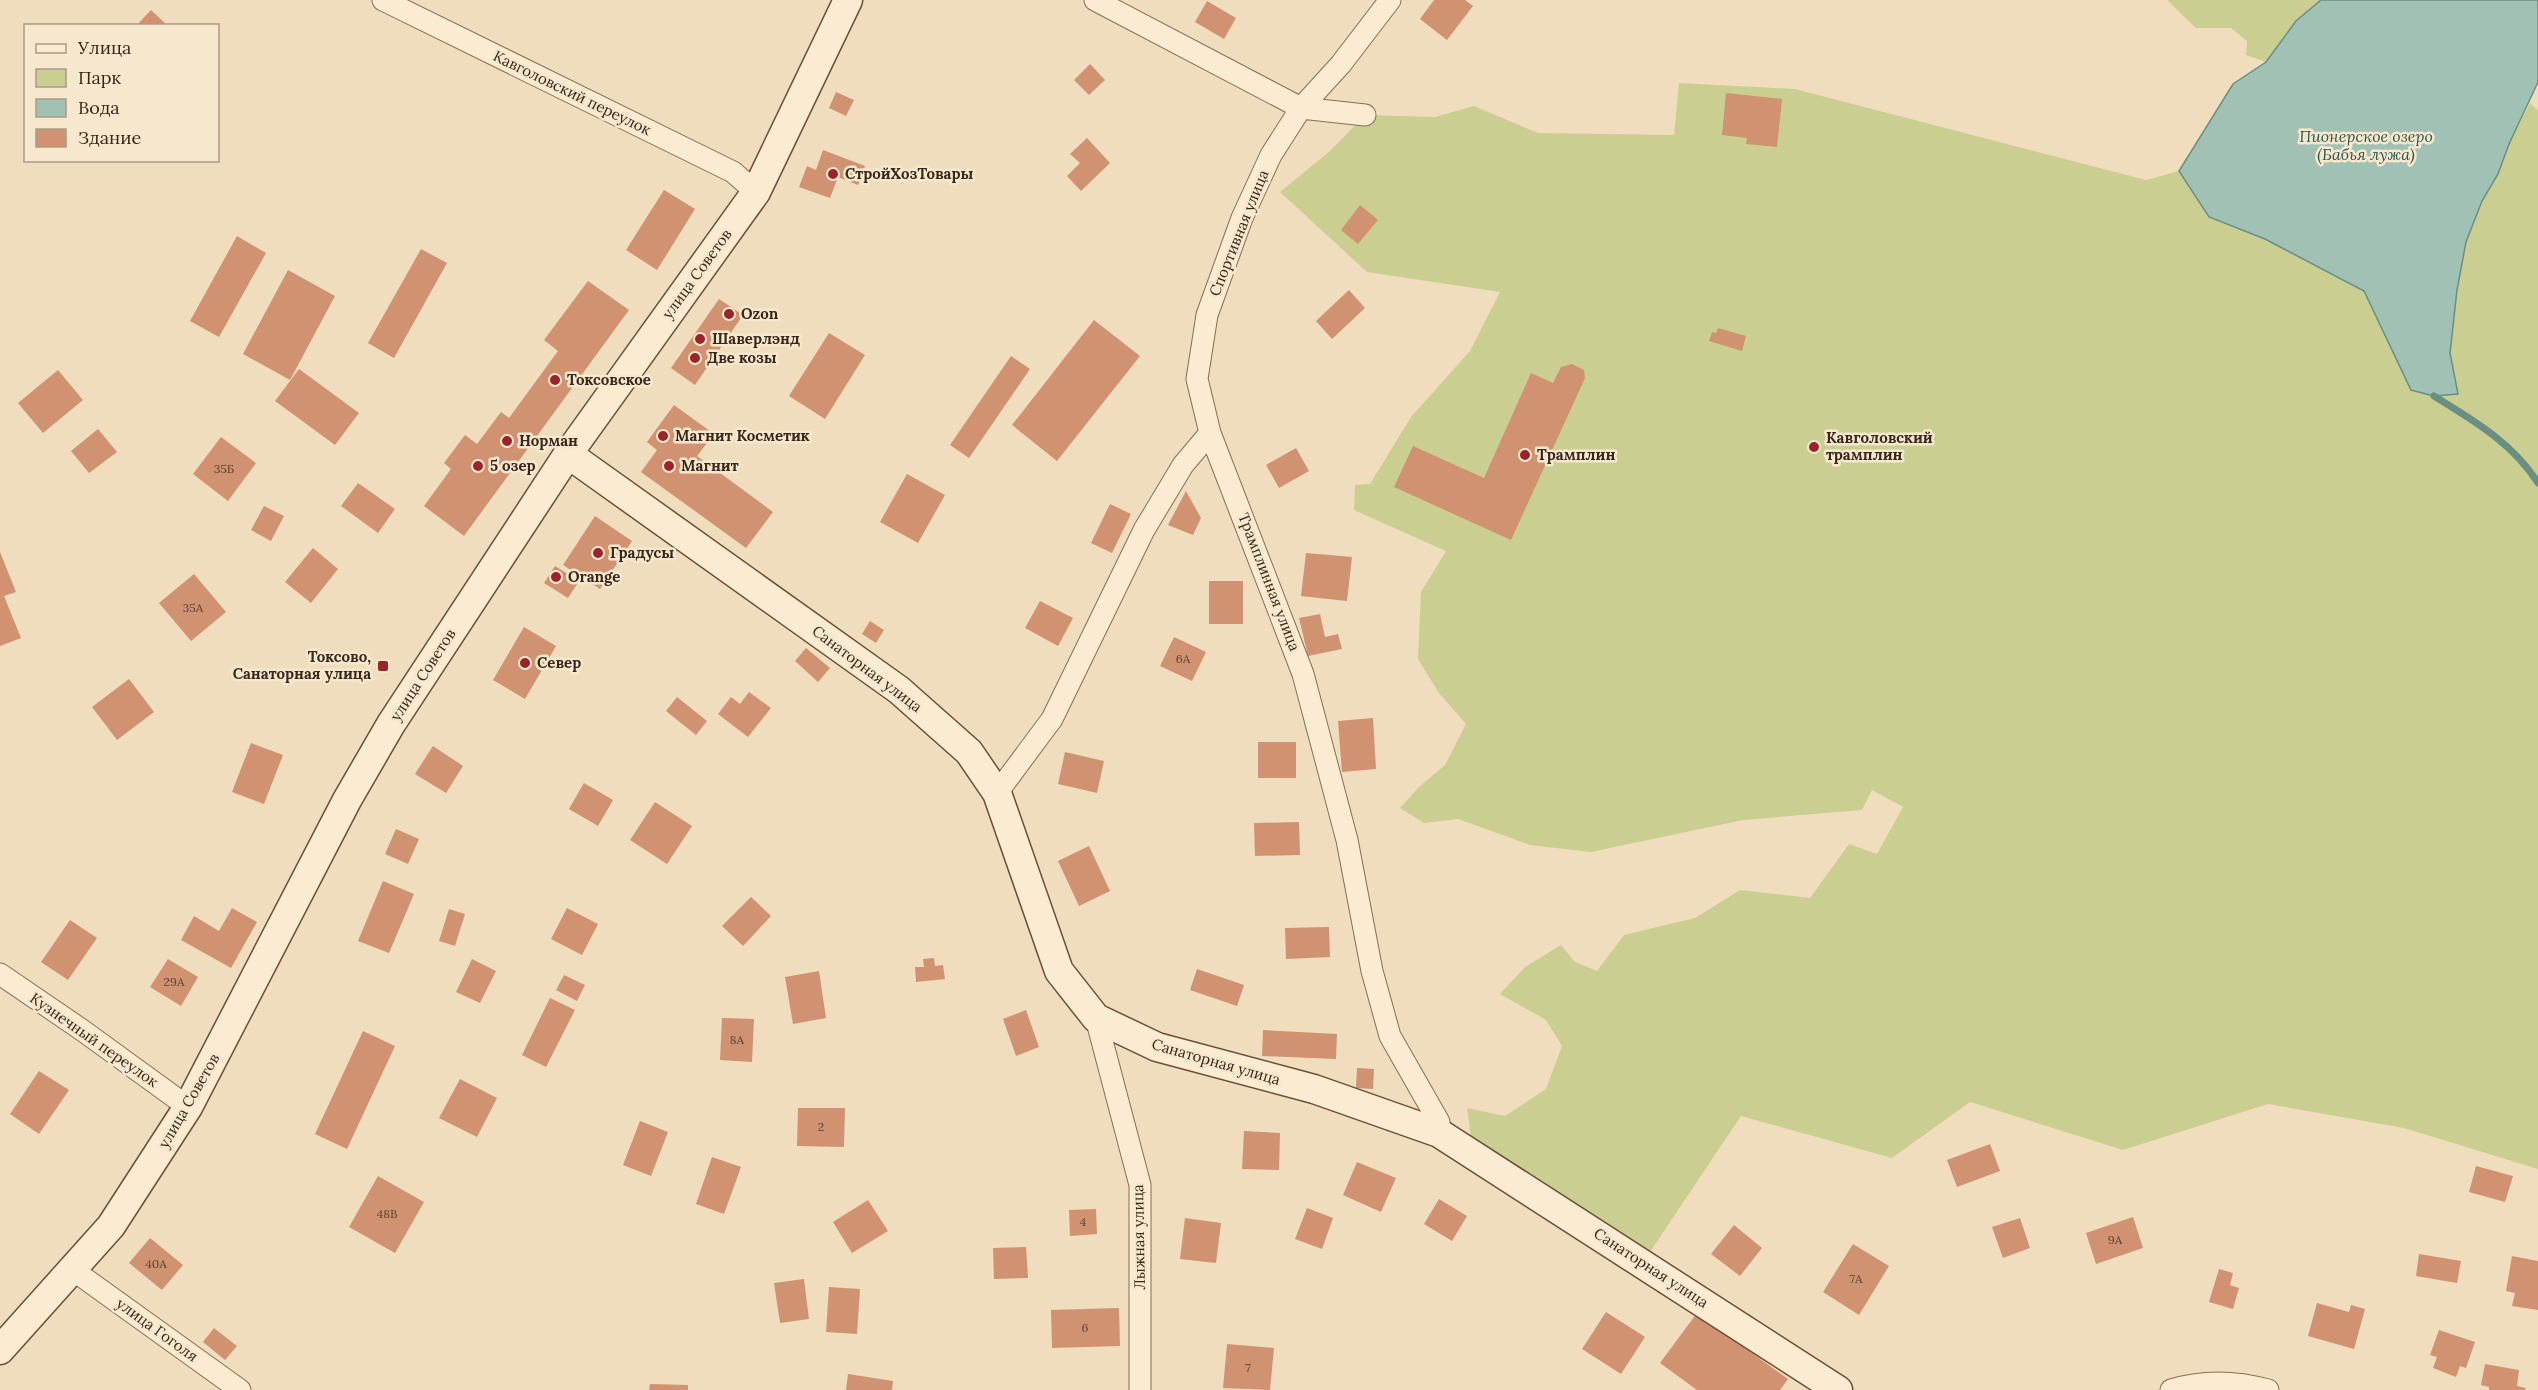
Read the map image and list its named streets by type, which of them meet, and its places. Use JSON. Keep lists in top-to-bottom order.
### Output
{
  "streets": {
    "street": [
      "Кавголовский переулок",
      "Спортивная улица",
      "улица Советов",
      "Трамплинная улица",
      "Санаторная улица",
      "Кузнечный переулок",
      "Лыжная улица",
      "улица Гоголя"
    ]
  },
  "crossings": [
    ["Кавголовский переулок", "улица Советов"],
    ["Спортивная улица", "Трамплинная улица"],
    ["улица Советов", "Санаторная улица"],
    ["улица Советов", "Кузнечный переулок"],
    ["улица Советов", "улица Гоголя"],
    ["Трамплинная улица", "Санаторная улица"],
    ["Санаторная улица", "Лыжная улица"]
  ],
  "water": ["Пионерское озеро (Бабья лужа)"],
  "places": {
    "other": [
      "СтройХозТовары",
      "Ozon",
      "Шаверлэнд",
      "Две козы",
      "Токсовское",
      "Магнит Косметик",
      "Норман",
      "Кавголовский трамплин",
      "Трамплин",
      "5 озер",
      "Магнит",
      "Градусы",
      "Orange",
      "Север"
    ],
    "transit": ["Токсово, Санаторная улица"]
  },
  "house_numbers": [
    "35Б",
    "35А",
    "6А",
    "29А",
    "8А",
    "2",
    "48В",
    "4",
    "9А",
    "40А",
    "7А",
    "6",
    "7"
  ],
  "legend": [
    "Улица",
    "Парк",
    "Вода",
    "Здание"
  ]
}
